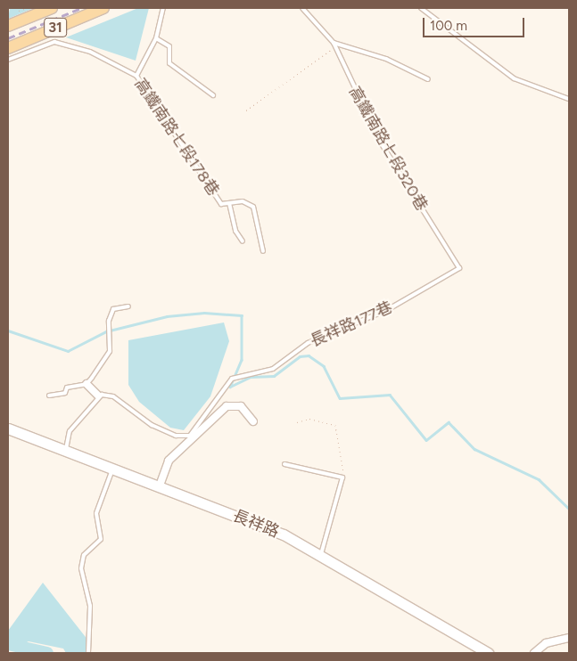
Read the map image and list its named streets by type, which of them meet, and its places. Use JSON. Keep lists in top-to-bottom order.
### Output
{
  "streets": {
    "main road": ["31"],
    "street": ["長祥路"],
    "lane": ["高鐵南路七段178巷", "高鐵南路七段320巷", "長祥路177巷"]
  },
  "crossings": [
    ["高鐵南路七段320巷", "長祥路177巷"]
  ],
  "scale_bar": "100 m"
}
